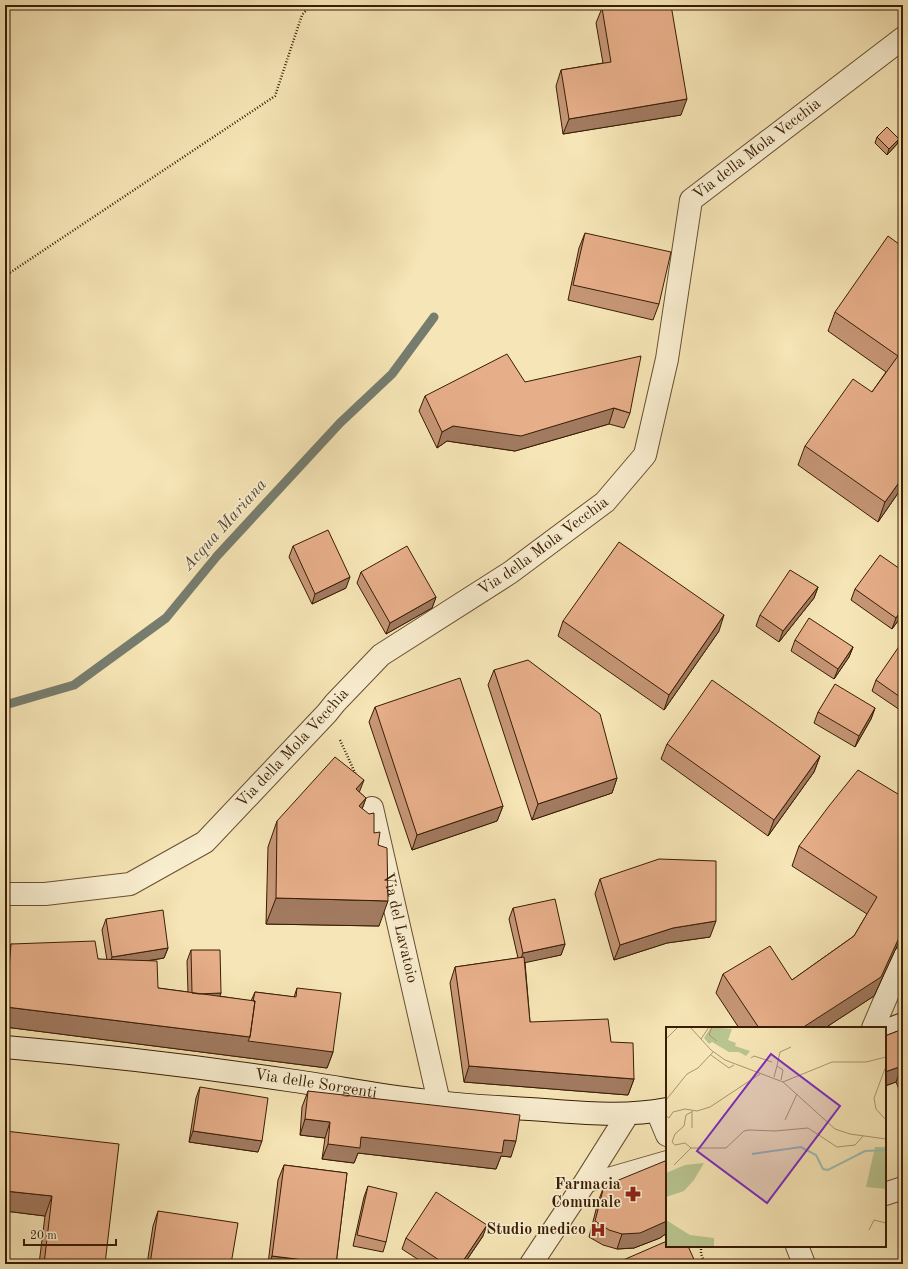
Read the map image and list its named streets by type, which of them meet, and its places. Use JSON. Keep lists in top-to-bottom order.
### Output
{
  "streets": {
    "street": ["Via della Mola Vecchia", "Via del Lavatoio", "Via delle Sorgenti"]
  },
  "crossings": [
    ["Via del Lavatoio", "Via delle Sorgenti"]
  ],
  "water": ["Acqua Mariana"],
  "places": {
    "pharmacy": ["Farmacia Comunale"],
    "hospital": ["Studio medico"]
  },
  "scale_bar": "20 m"
}
